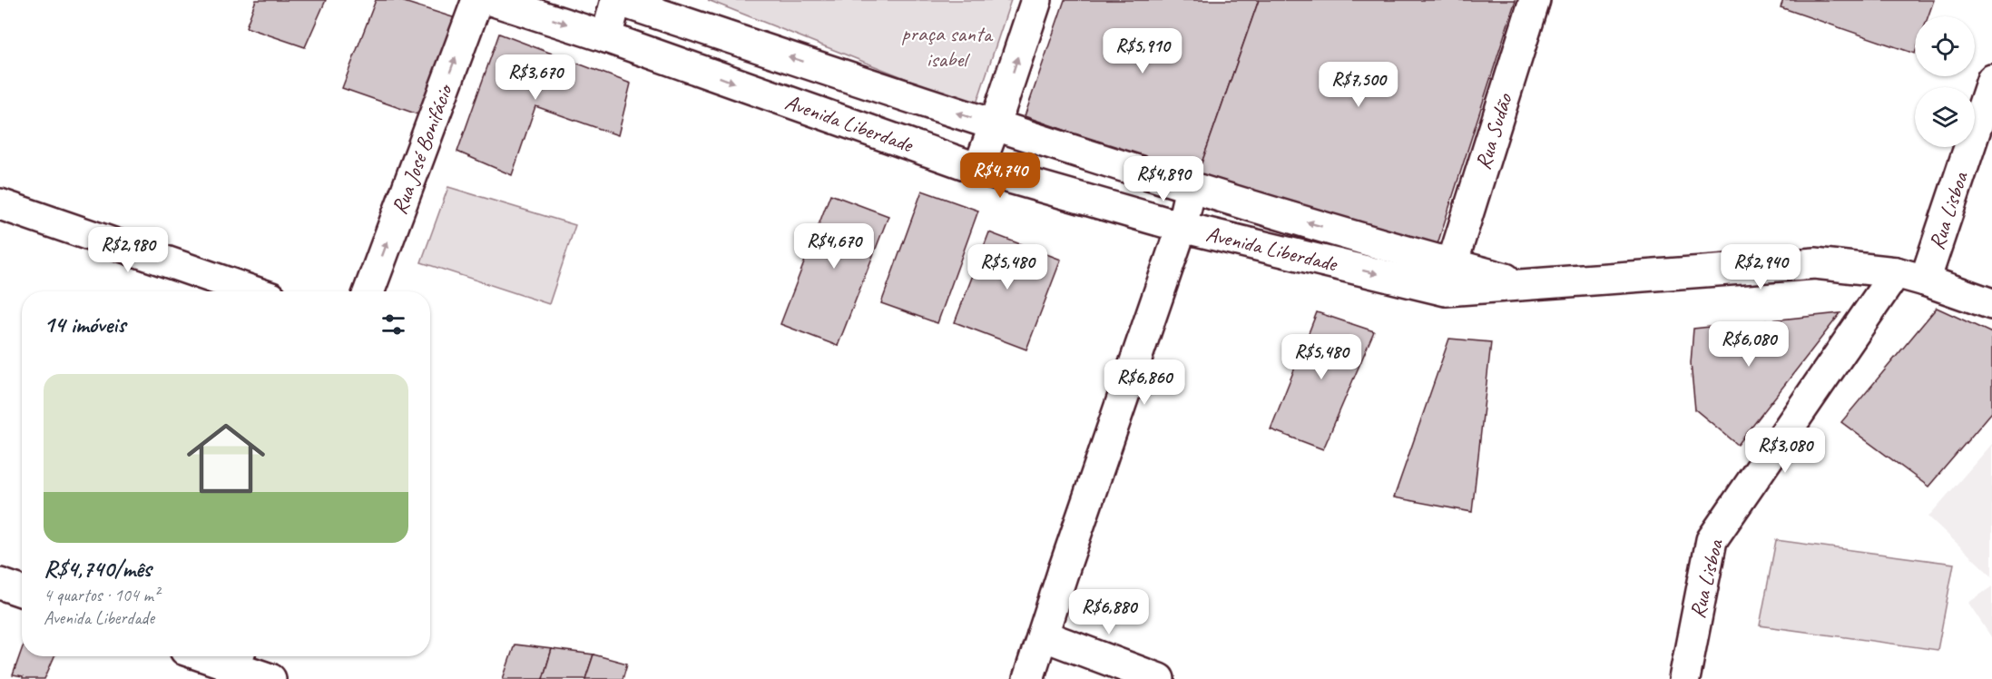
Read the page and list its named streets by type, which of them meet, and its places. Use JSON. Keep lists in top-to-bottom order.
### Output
{
  "streets": {
    "main road": [
      "Avenida Liberdade",
      "Rua Sudão",
      "Rua José Bonifácio",
      "Rua Lisboa"
    ]
  },
  "crossings": [
    ["Avenida Liberdade", "Rua Sudão"],
    ["Avenida Liberdade", "Rua Lisboa"]
  ],
  "one_way": ["Rua José Bonifácio"],
  "parks": ["praça santa isabel"],
  "page": {
    "price": [
      "R$5,910",
      "R$3,670",
      "R$7,500",
      "R$4,740",
      "R$4,890",
      "R$4,670",
      "R$2,980",
      "R$5,480",
      "R$2,940",
      "R$6,080",
      "R$5,480",
      "R$6,860",
      "R$3,080",
      "R$6,880"
    ],
    "heading": "14 imóveis",
    "list": [
      {
        "name": "R$4,740/mês",
        "note": "4 quartos · 104 m² · Avenida Liberdade"
      }
    ]
  }
}
